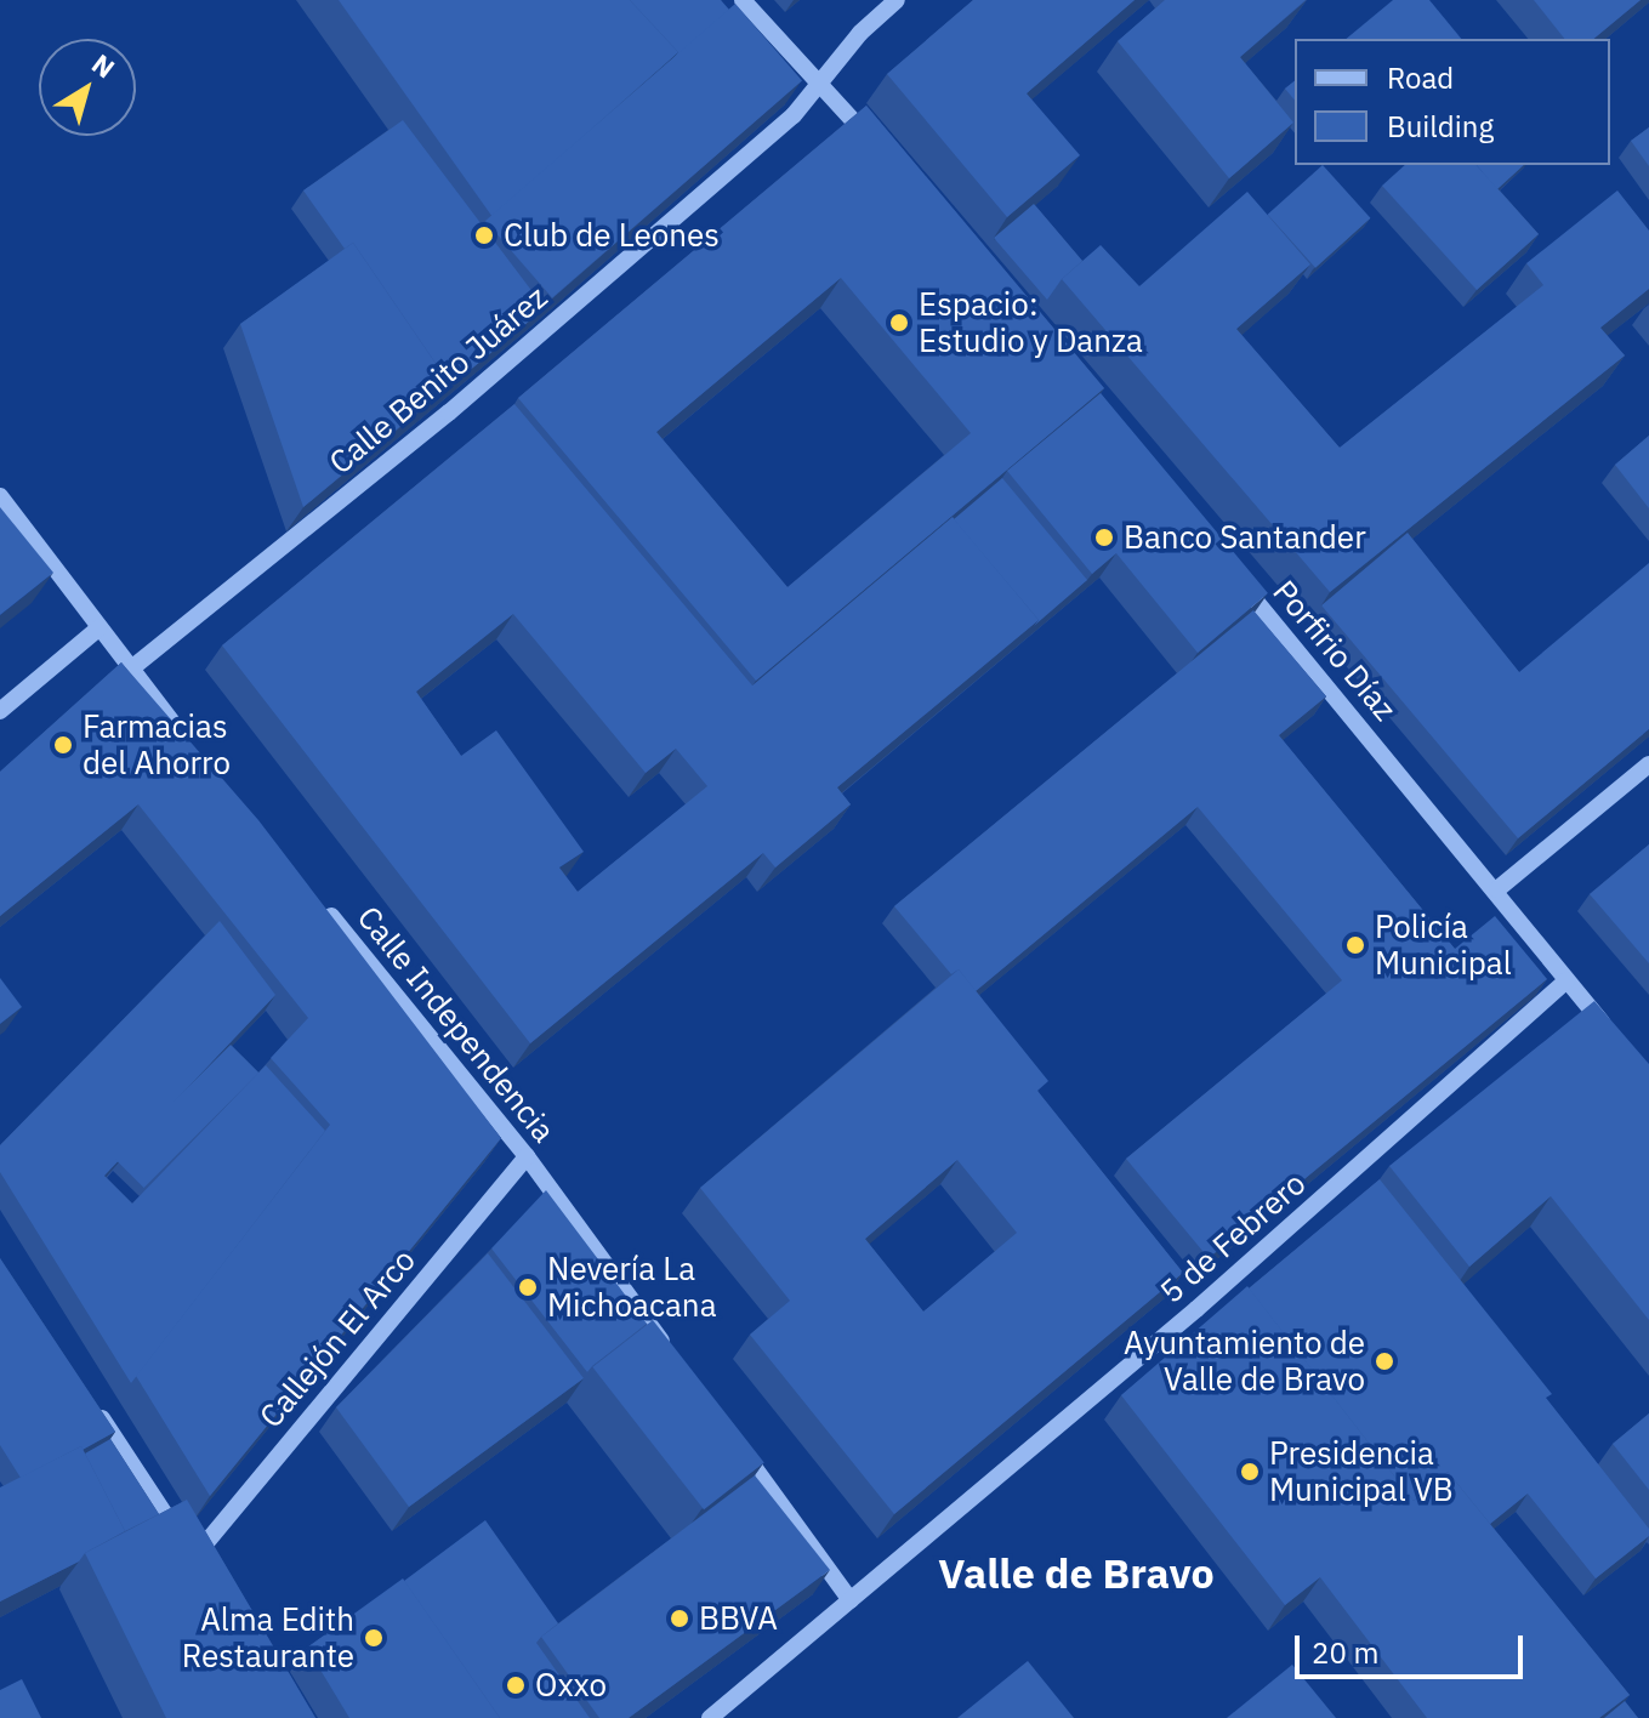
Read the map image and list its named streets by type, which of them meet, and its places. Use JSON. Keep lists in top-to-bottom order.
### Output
{
  "streets": {
    "street": [
      "Calle Benito Juárez",
      "Porfirio Díaz",
      "Calle Independencia",
      "5 de Febrero",
      "Callejón El Arco"
    ]
  },
  "crossings": [
    ["Porfirio Díaz", "5 de Febrero"],
    ["Calle Independencia", "Callejón El Arco"]
  ],
  "districts": ["Valle de Bravo"],
  "places": [
    "Club de Leones",
    "Espacio: Estudio y Danza",
    "Banco Santander",
    "Farmacias del Ahorro",
    "Policía Municipal",
    "Nevería La Michoacana",
    "Ayuntamiento de Valle de Bravo",
    "Presidencia Municipal VB",
    "BBVA",
    "Alma Edith Restaurante",
    "Oxxo"
  ],
  "legend": ["Road", "Building"],
  "scale_bar": "20 m",
  "north": "top right"
}
